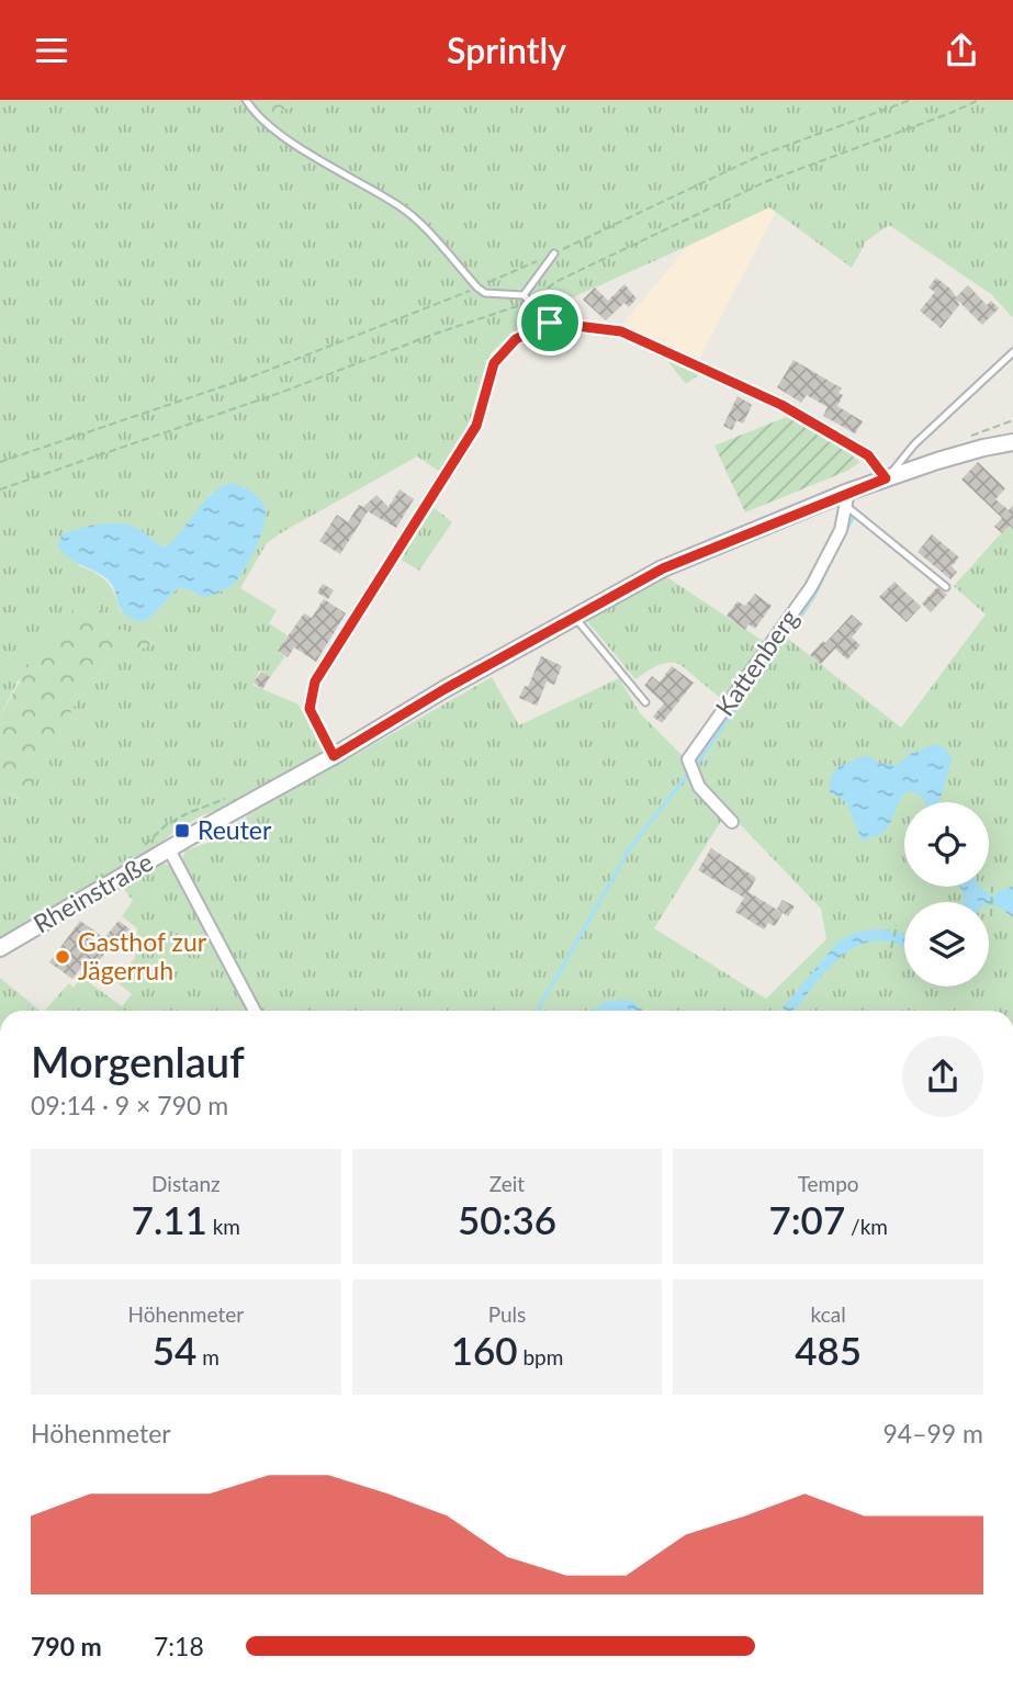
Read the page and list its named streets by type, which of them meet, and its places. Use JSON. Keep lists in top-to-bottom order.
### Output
{
  "streets": {
    "main road": ["Rheinstraße"],
    "street": ["Kattenberg"]
  },
  "crossings": [
    ["Kattenberg", "Rheinstraße"]
  ],
  "places": {
    "transit": ["Reuter"],
    "other": ["Gasthof zur Jägerruh"]
  },
  "page": {
    "header": "Sprintly",
    "heading": ["Morgenlauf", "09:14 · 9 × 790 m"],
    "stats": [
      ["Distanz", "7.11 km"],
      ["Zeit", "50:36"],
      ["Tempo", "7:07 /km"],
      ["Höhenmeter", "54 m"],
      ["Puls", "160 bpm"],
      ["kcal", "485"]
    ],
    "chart": ["Höhenmeter", "94–99 m"],
    "list": [
      {
        "name": "790 m",
        "note": "7:18"
      }
    ]
  }
}
